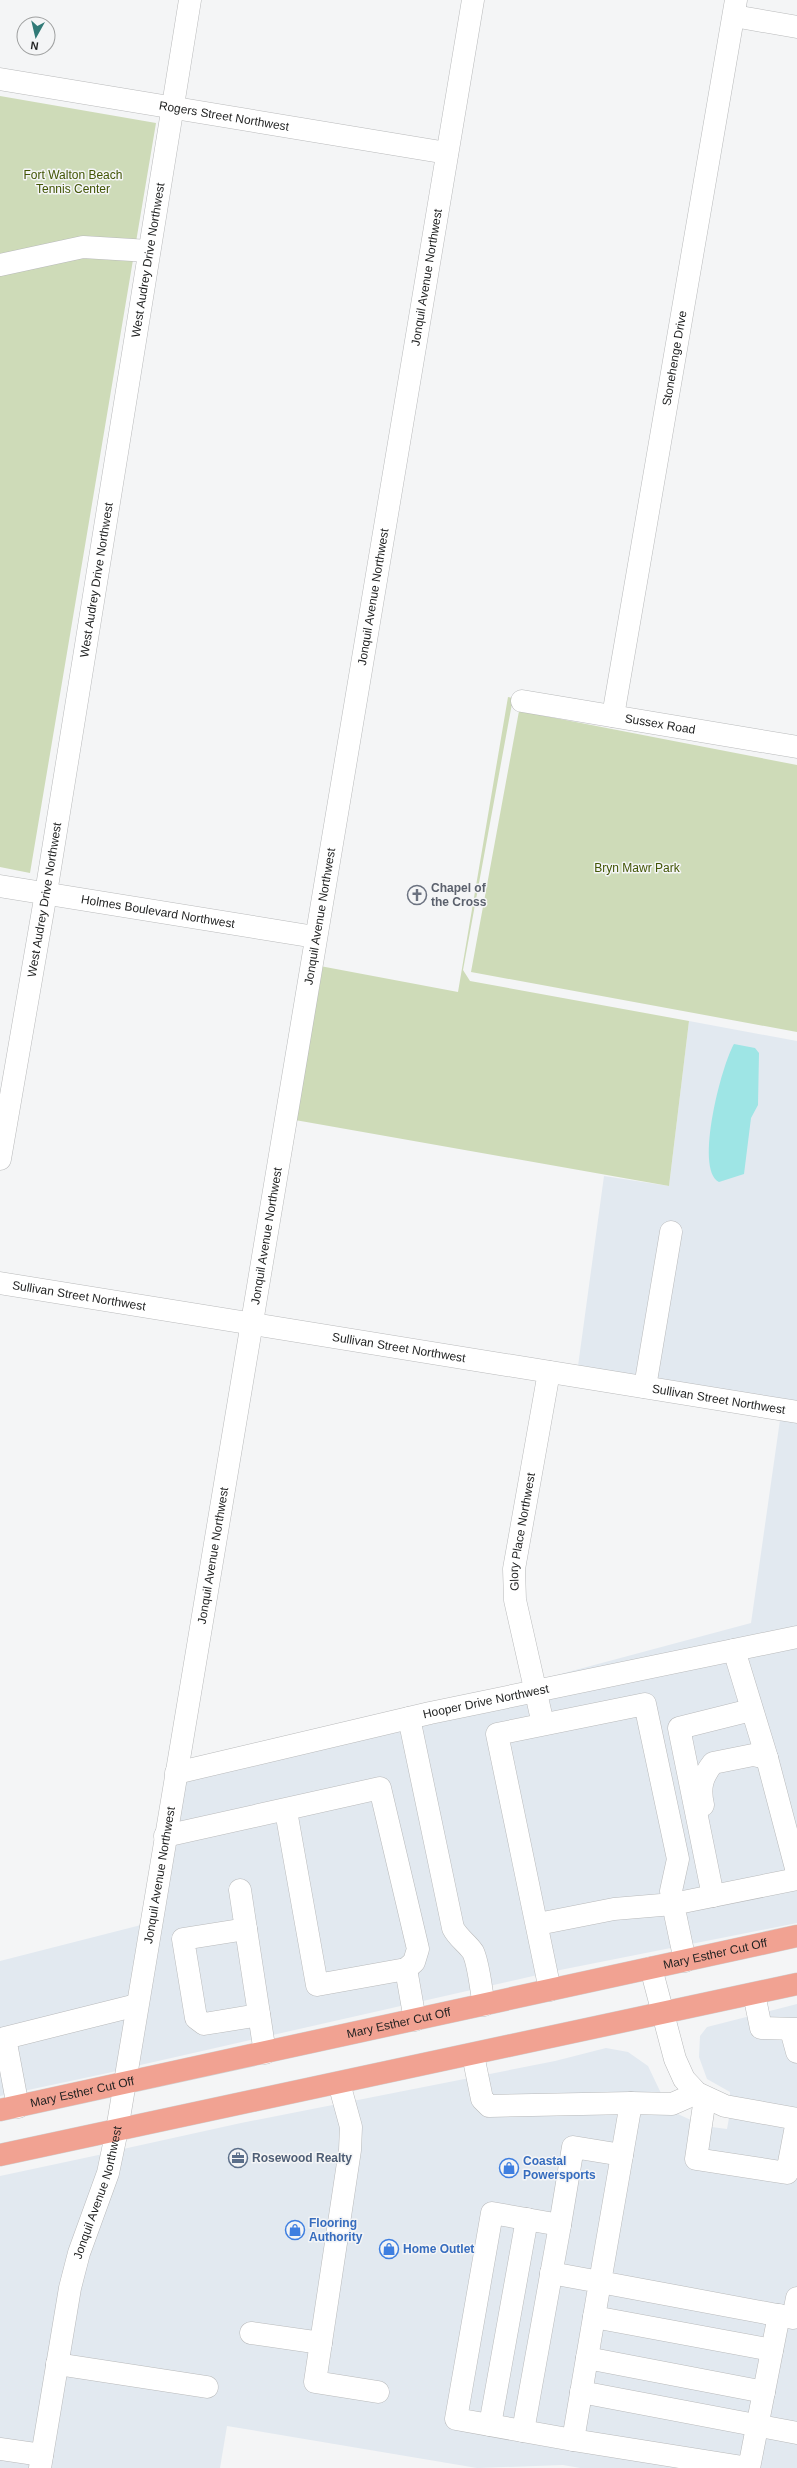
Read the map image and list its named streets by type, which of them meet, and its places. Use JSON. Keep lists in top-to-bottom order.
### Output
{
  "streets": {
    "main road": ["Mary Esther Cut Off"],
    "street": [
      "Rogers Street Northwest",
      "West Audrey Drive Northwest",
      "Jonquil Avenue Northwest",
      "Stonehenge Drive",
      "Sussex Road",
      "Holmes Boulevard Northwest",
      "Sullivan Street Northwest",
      "Glory Place Northwest",
      "Hooper Drive Northwest"
    ]
  },
  "crossings": [
    ["Rogers Street Northwest", "West Audrey Drive Northwest"],
    ["Rogers Street Northwest", "Jonquil Avenue Northwest"],
    ["West Audrey Drive Northwest", "Holmes Boulevard Northwest"],
    ["Jonquil Avenue Northwest", "Holmes Boulevard Northwest"],
    ["Jonquil Avenue Northwest", "Sullivan Street Northwest"],
    ["Jonquil Avenue Northwest", "Hooper Drive Northwest"],
    ["Jonquil Avenue Northwest", "Mary Esther Cut Off"],
    ["Stonehenge Drive", "Sussex Road"],
    ["Sullivan Street Northwest", "Glory Place Northwest"],
    ["Glory Place Northwest", "Hooper Drive Northwest"]
  ],
  "parks": ["Fort Walton Beach Tennis Center", "Bryn Mawr Park"],
  "places": {
    "church": ["Chapel of the Cross"],
    "office": ["Rosewood Realty"],
    "shop": ["Coastal Powersports", "Flooring Authority", "Home Outlet"]
  },
  "north": "bottom"
}
